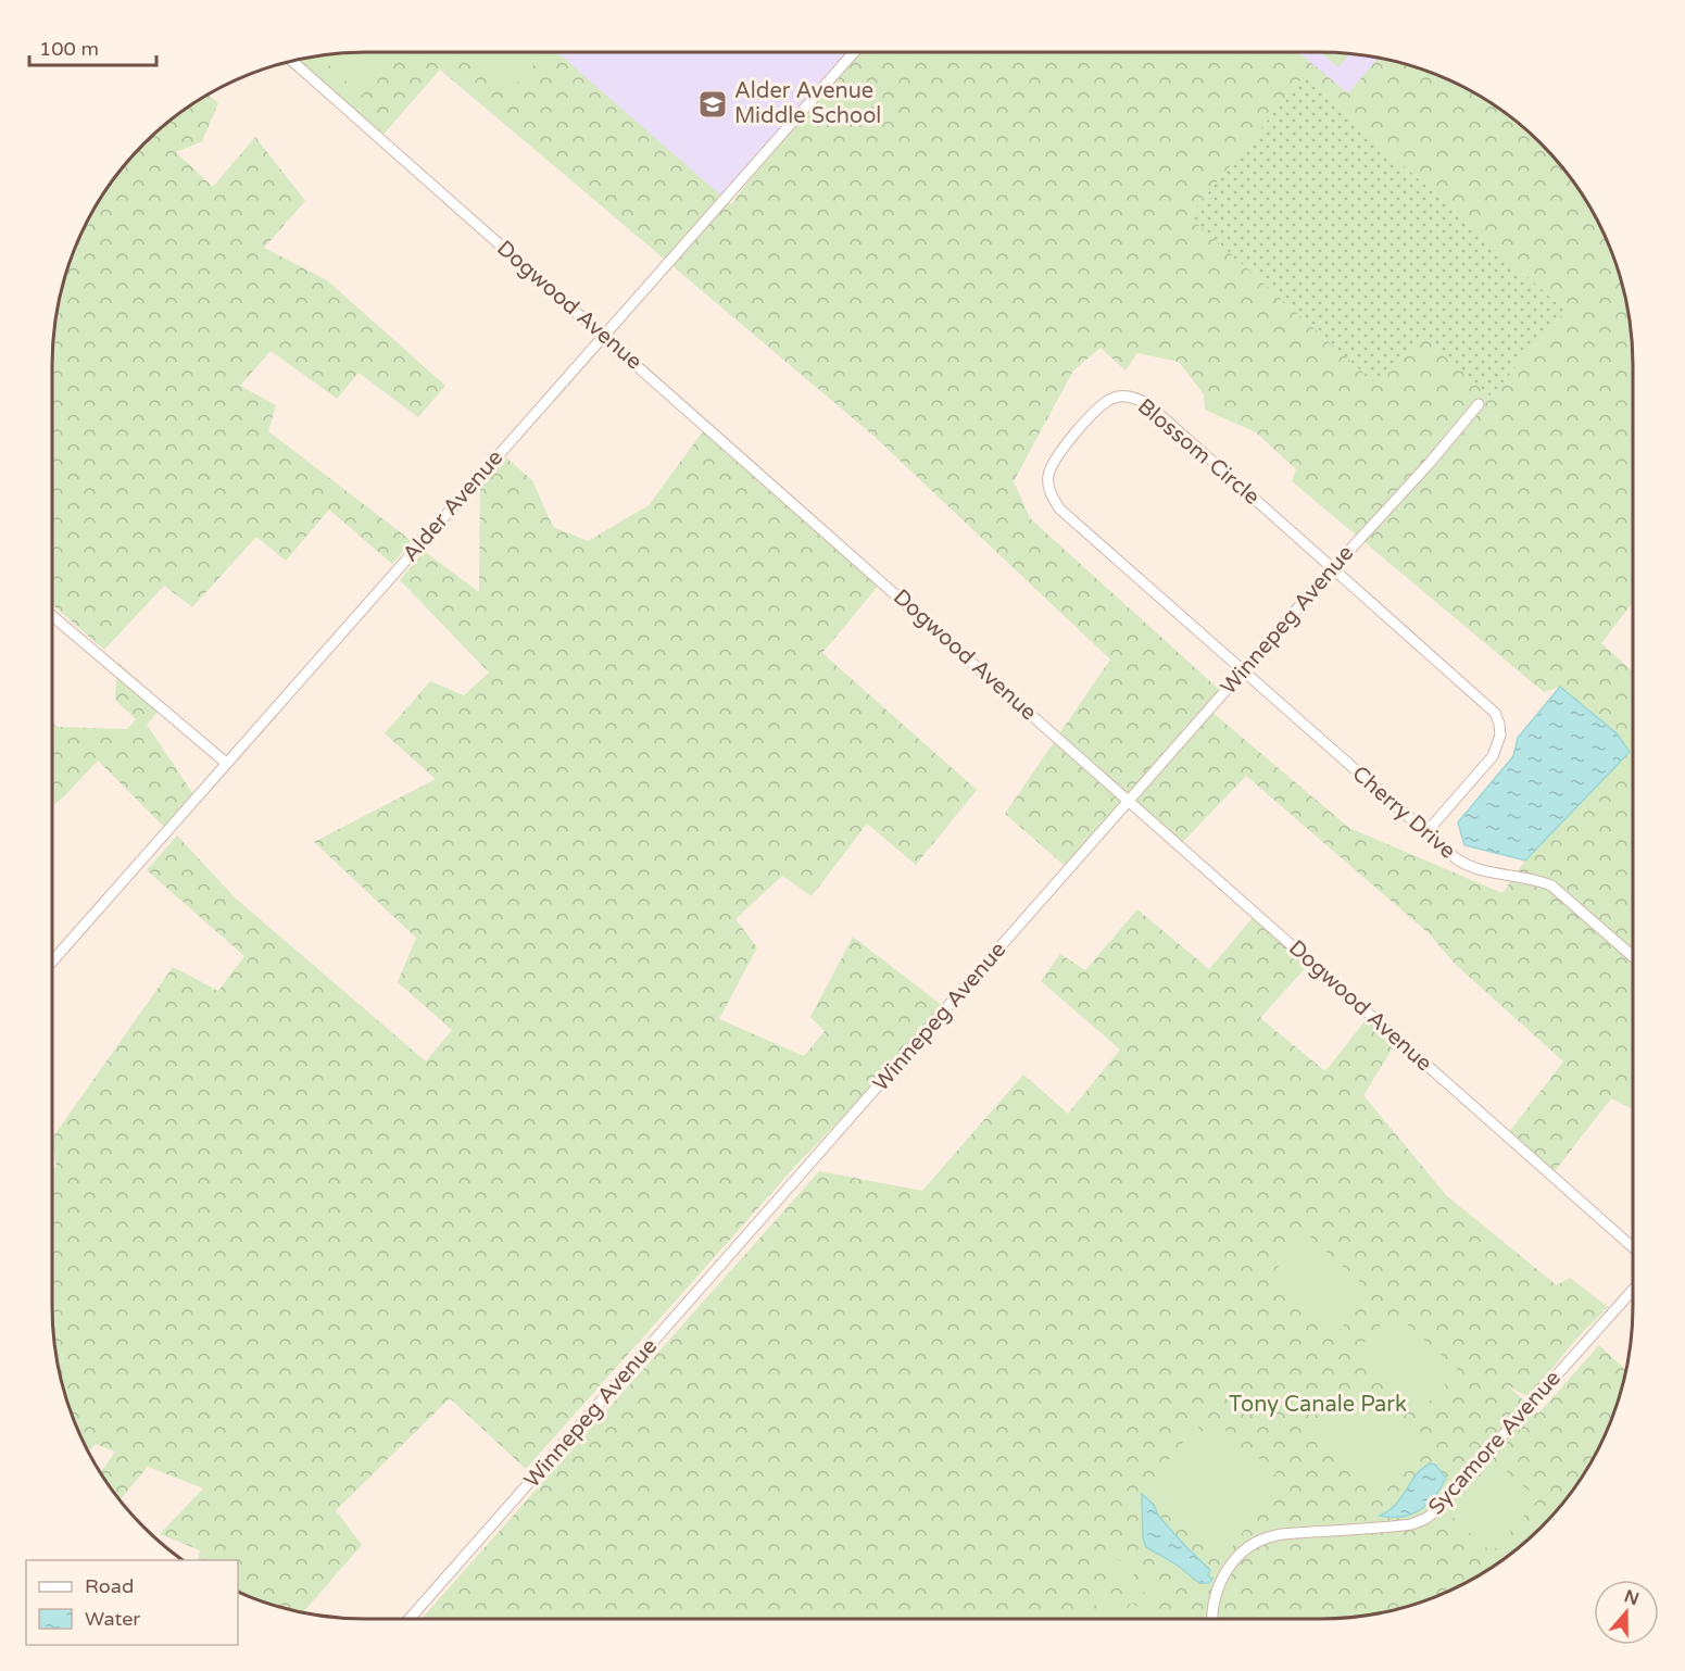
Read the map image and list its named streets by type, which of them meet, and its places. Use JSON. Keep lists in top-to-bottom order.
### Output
{
  "streets": {
    "street": [
      "Dogwood Avenue",
      "Blossom Circle",
      "Alder Avenue",
      "Winnepeg Avenue",
      "Cherry Drive",
      "Sycamore Avenue"
    ]
  },
  "crossings": [
    ["Dogwood Avenue", "Alder Avenue"],
    ["Dogwood Avenue", "Winnepeg Avenue"],
    ["Blossom Circle", "Winnepeg Avenue"],
    ["Blossom Circle", "Cherry Drive"],
    ["Winnepeg Avenue", "Cherry Drive"]
  ],
  "parks": ["Tony Canale Park"],
  "places": {
    "school or university": ["Alder Avenue Middle School"]
  },
  "legend": ["Road", "Water"],
  "scale_bar": "100 m",
  "north": "top"
}
